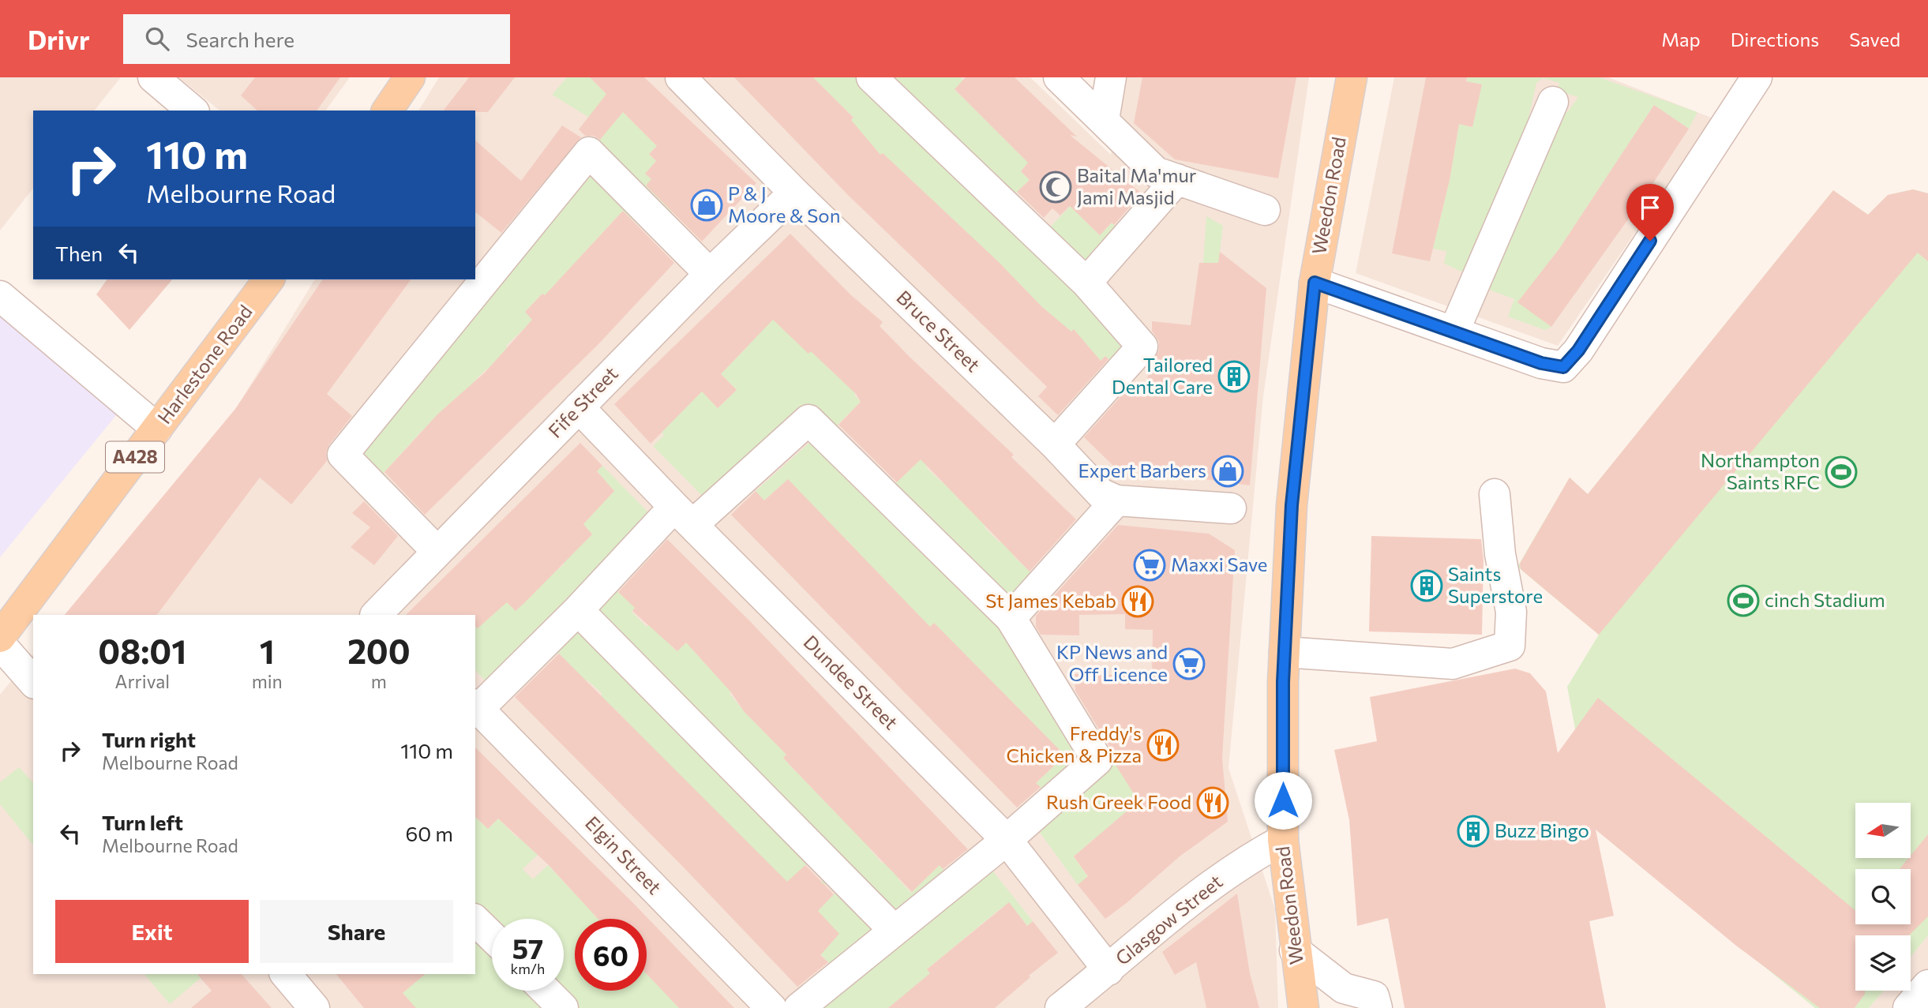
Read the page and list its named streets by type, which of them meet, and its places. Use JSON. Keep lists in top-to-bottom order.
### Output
{
  "streets": {
    "main road": ["Weedon Road", "Harlestone Road", "A428"],
    "street": [
      "Bruce Street",
      "Fife Street",
      "Dundee Street",
      "Elgin Street",
      "Glasgow Street"
    ]
  },
  "crossings": [
    ["Weedon Road", "Glasgow Street"],
    ["Bruce Street", "Fife Street"],
    ["Fife Street", "Dundee Street"],
    ["Dundee Street", "Glasgow Street"]
  ],
  "places": {
    "mosque": ["Baital Ma'mur Jami Masjid"],
    "shop": ["P & J Moore & Son", "Expert Barbers"],
    "building": ["Tailored Dental Care", "Saints Superstore", "Buzz Bingo"],
    "sports": ["Northampton Saints RFC", "cinch Stadium"],
    "supermarket": ["Maxxi Save", "KP News and Off Licence"],
    "restaurant": ["St James Kebab", "Freddy's Chicken & Pizza", "Rush Greek Food"]
  },
  "north": "left",
  "page": {
    "header": "Drivr",
    "search": "Search here",
    "nav": ["Map", "Directions", "Saved"],
    "turn": ["110 m", "Melbourne Road"],
    "then": "Then",
    "eta": [
      "08:01",
      "Arrival",
      "1",
      "min",
      "200",
      "m"
    ],
    "list": [
      {
        "name": "Turn right",
        "note": "Melbourne Road",
        "value": "110 m"
      },
      {
        "name": "Turn left",
        "note": "Melbourne Road",
        "value": "60 m"
      }
    ],
    "buttons": ["Exit", "Share"],
    "speed": "57 km/h",
    "limit": "60"
  }
}
